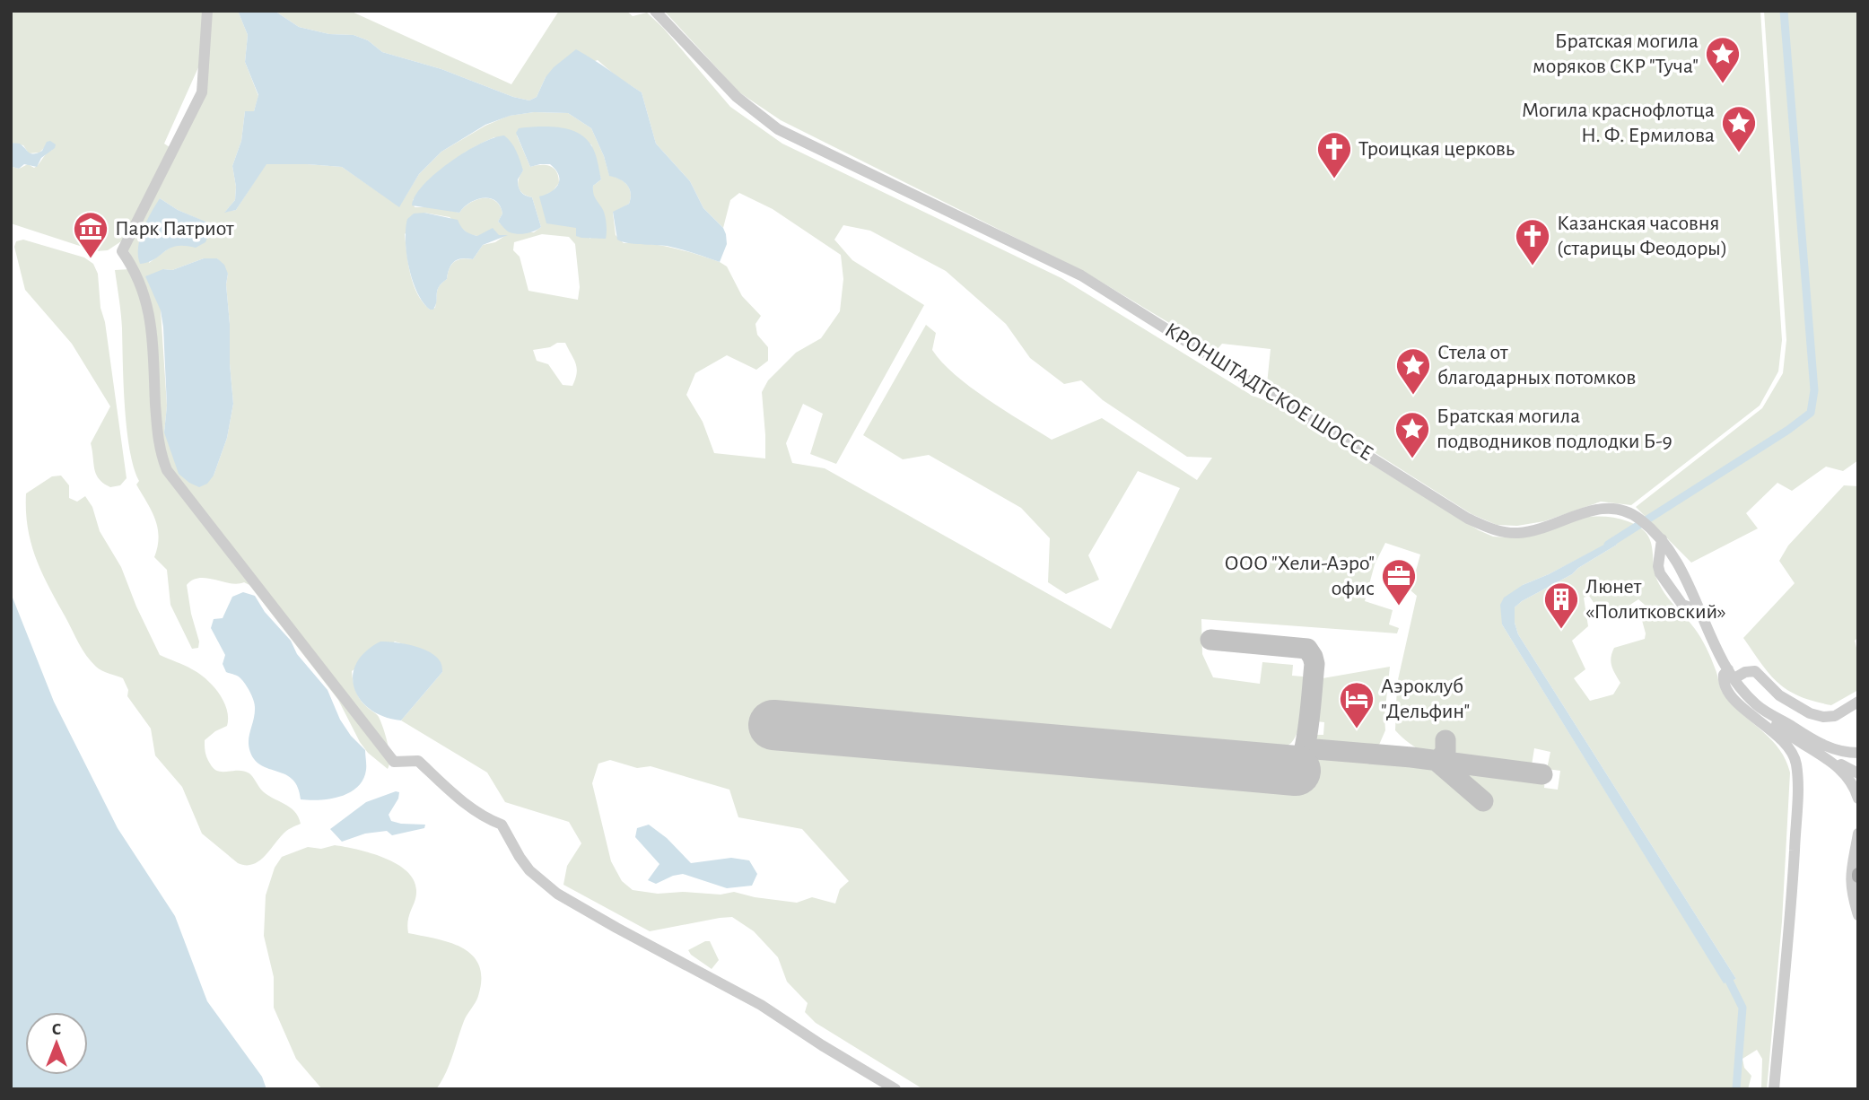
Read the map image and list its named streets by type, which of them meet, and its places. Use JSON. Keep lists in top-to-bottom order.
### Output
{
  "streets": {
    "street": ["КРОНШТАДТСКОЕ ШОССЕ"]
  },
  "places": {
    "place": [
      "Братская могила моряков СКР \"Туча\"",
      "Могила краснофлотца Н. Ф. Ермилова",
      "Стела от благодарных потомков",
      "Братская могила подводников подлодки Б-9"
    ],
    "church": ["Троицкая церковь", "Казанская часовня (старицы Феодоры)"],
    "museum": ["Парк Патриот"],
    "office": ["ООО \"Хели-Аэро\" офис"],
    "building": ["Люнет «Политковский»"],
    "hotel": ["Аэроклуб \"Дельфин\""]
  },
  "north": "top"
}
